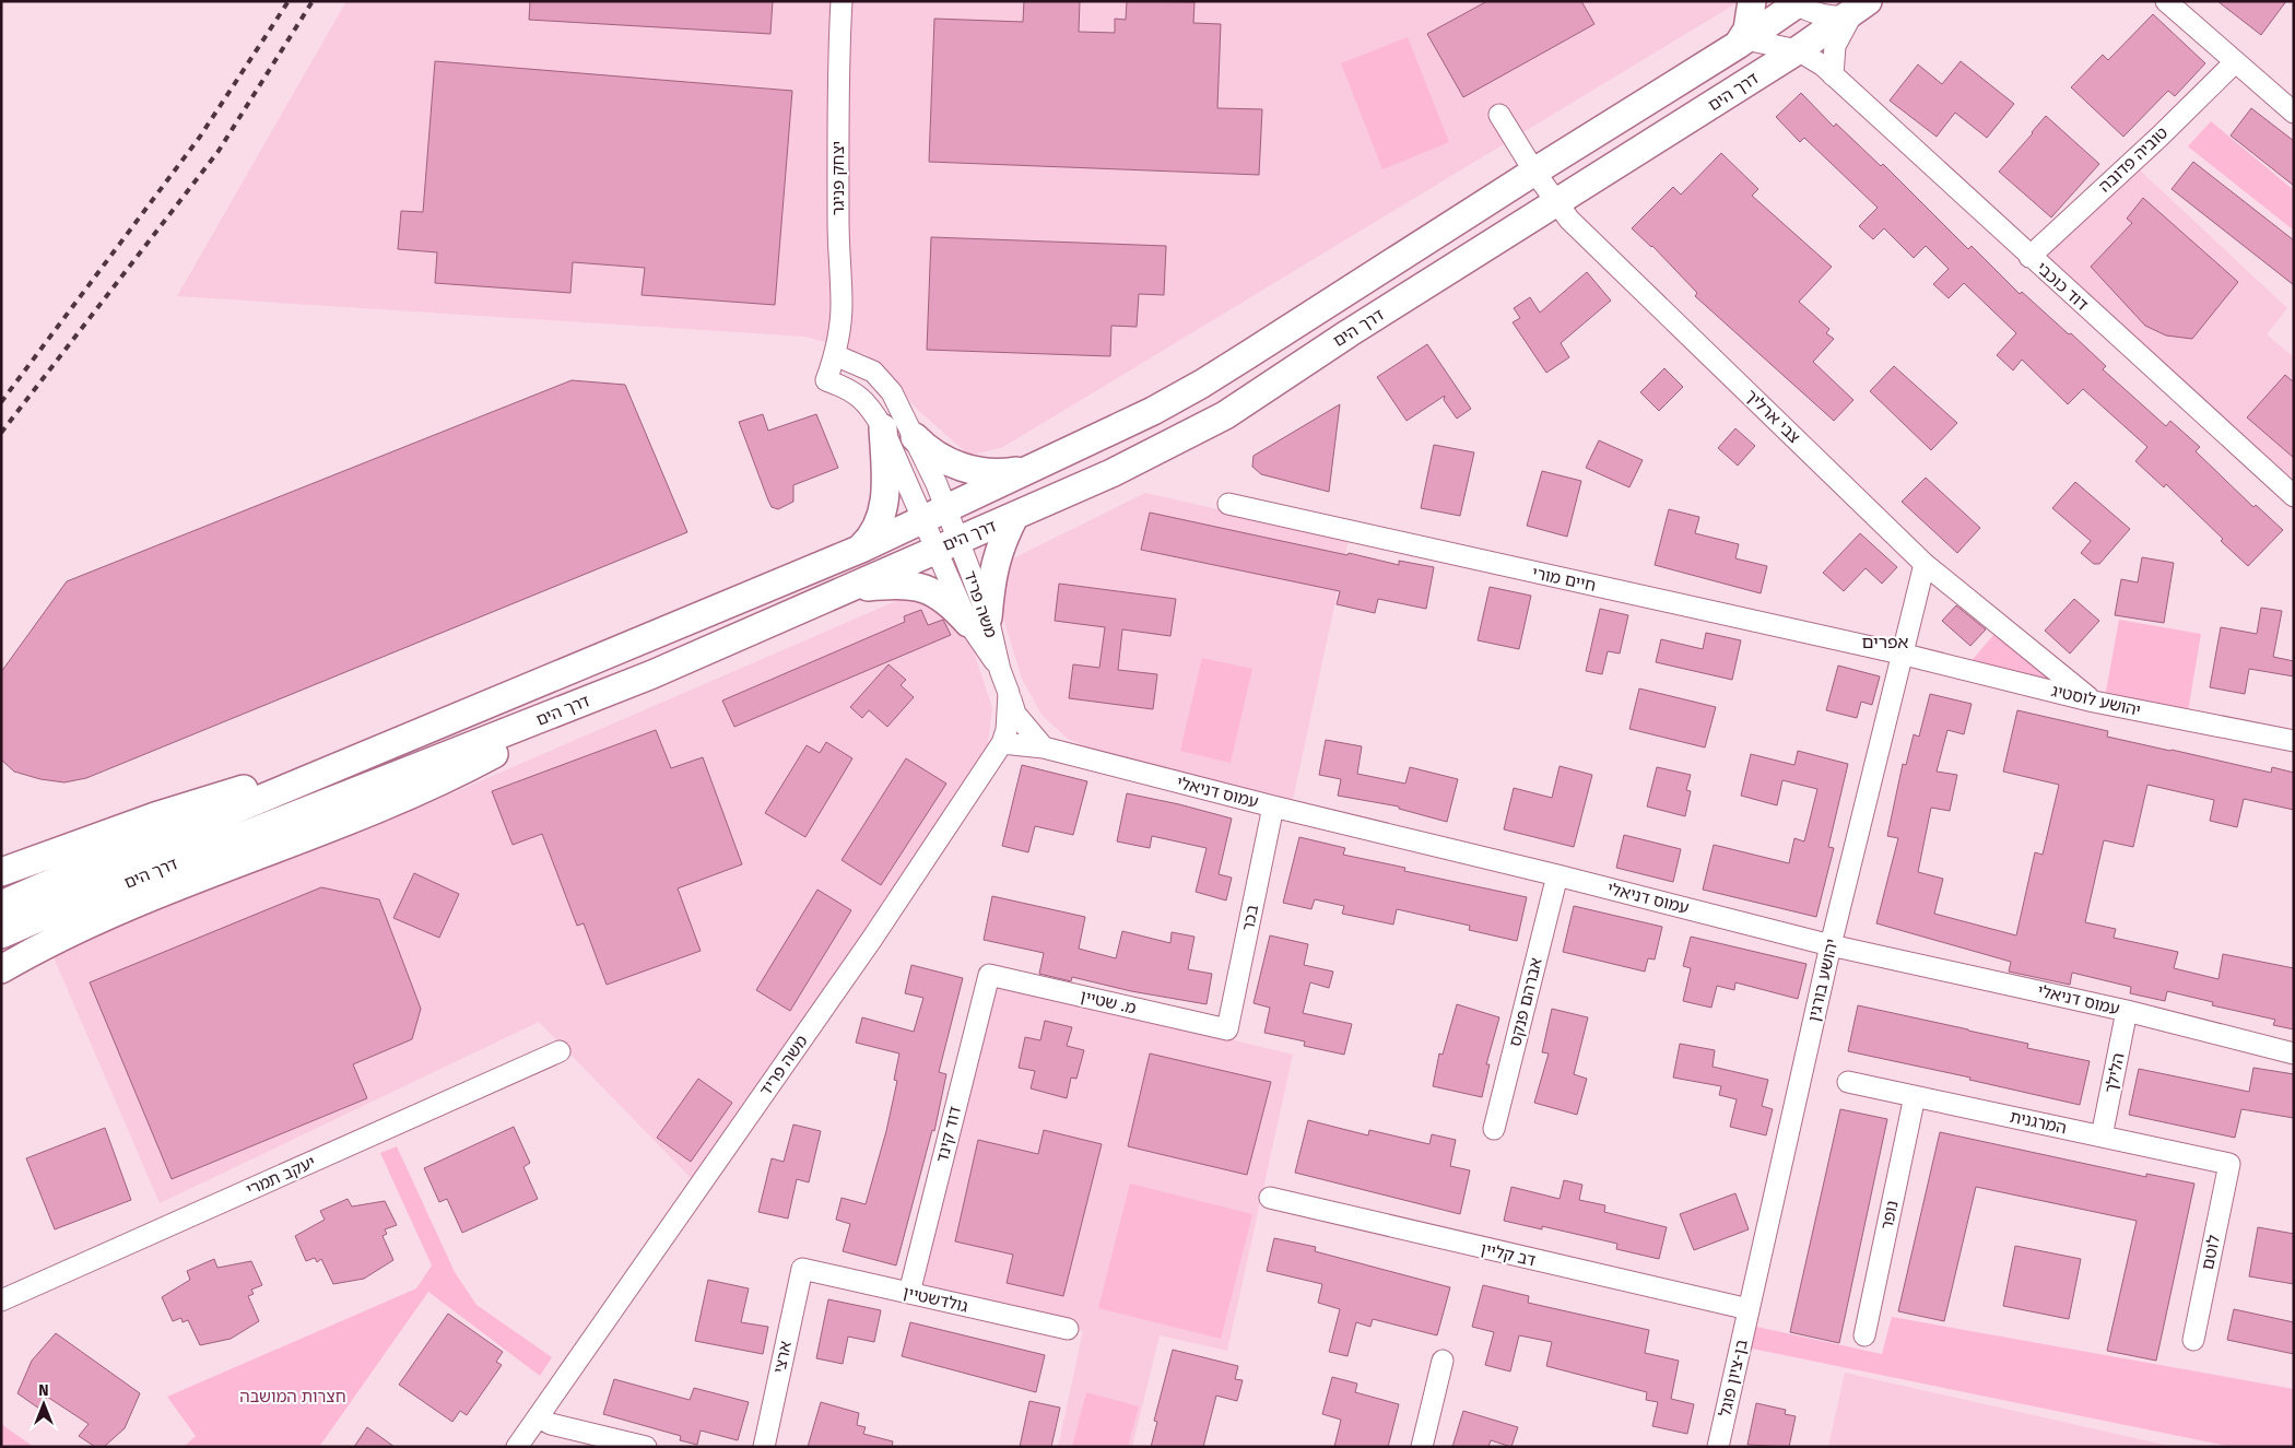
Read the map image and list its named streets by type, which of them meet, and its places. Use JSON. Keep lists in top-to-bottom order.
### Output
{
  "streets": {
    "main road": ["דרך הים"],
    "street": [
      "טוביה פדובה",
      "יצחק פניגר",
      "דוד כוכבי",
      "צבי ארליך",
      "חיים מורי",
      "משה פריד",
      "יהושע לוסטיג",
      "עמוס דניאלי",
      "בכר",
      "יהושע בורגין",
      "מ. שטיין",
      "אברהם פנקס",
      "הלילך",
      "המרגנית",
      "דוד קינד",
      "יעקב תמרי",
      "נופר",
      "לוטם",
      "דב קליין",
      "גולדשטיין",
      "ארצי",
      "בן-ציון פוגל"
    ]
  },
  "crossings": [
    ["דרך הים", "יצחק פניגר"],
    ["דרך הים", "דוד כוכבי"],
    ["דרך הים", "צבי ארליך"],
    ["דרך הים", "משה פריד"],
    ["טוביה פדובה", "דוד כוכבי"],
    ["יצחק פניגר", "משה פריד"],
    ["צבי ארליך", "יהושע לוסטיג"],
    ["חיים מורי", "יהושע לוסטיג"],
    ["חיים מורי", "יהושע בורגין"],
    ["משה פריד", "עמוס דניאלי"],
    ["יהושע לוסטיג", "יהושע בורגין"],
    ["עמוס דניאלי", "בכר"],
    ["עמוס דניאלי", "יהושע בורגין"],
    ["עמוס דניאלי", "אברהם פנקס"],
    ["עמוס דניאלי", "הלילך"],
    ["בכר", "מ. שטיין"],
    ["יהושע בורגין", "דב קליין"],
    ["יהושע בורגין", "בן-ציון פוגל"],
    ["מ. שטיין", "דוד קינד"],
    ["הלילך", "המרגנית"],
    ["המרגנית", "נופר"],
    ["המרגנית", "לוטם"],
    ["דוד קינד", "גולדשטיין"],
    ["דב קליין", "בן-ציון פוגל"],
    ["גולדשטיין", "ארצי"]
  ],
  "districts": ["אפרים"],
  "parks": ["חצרות המושבה"],
  "north": "top"
}
